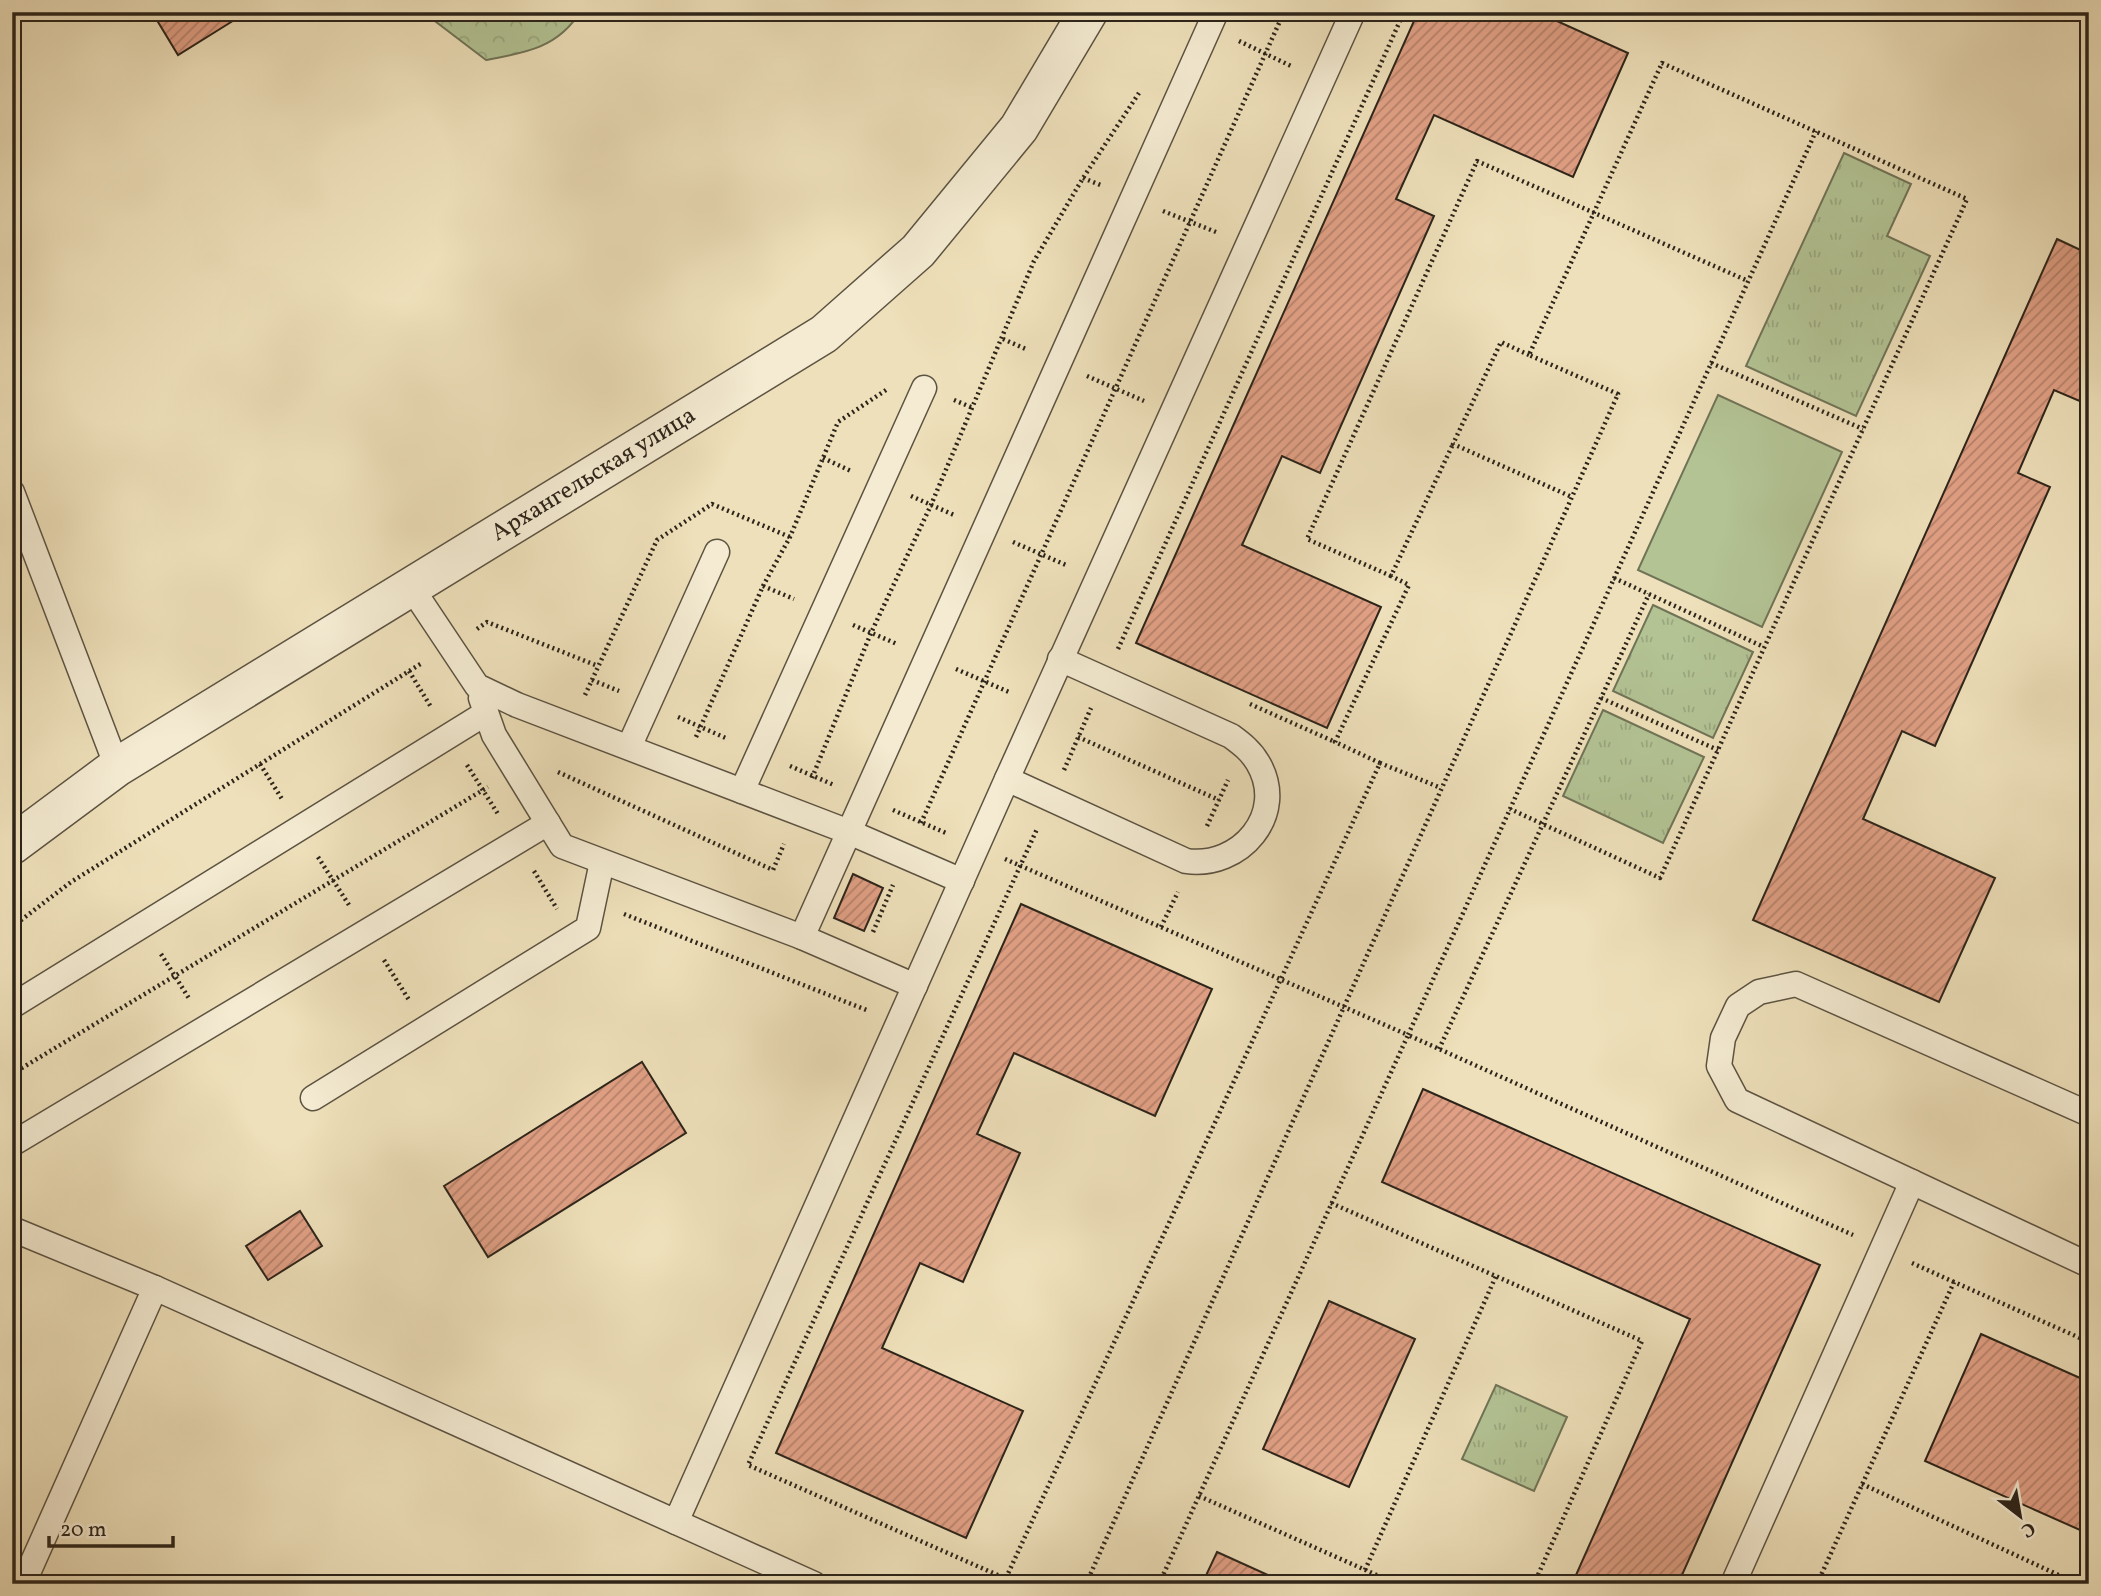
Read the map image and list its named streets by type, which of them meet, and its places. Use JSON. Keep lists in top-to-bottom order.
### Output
{
  "streets": {
    "street": ["Архангельская улица"]
  },
  "scale_bar": "20 m",
  "north": "bottom right"
}
